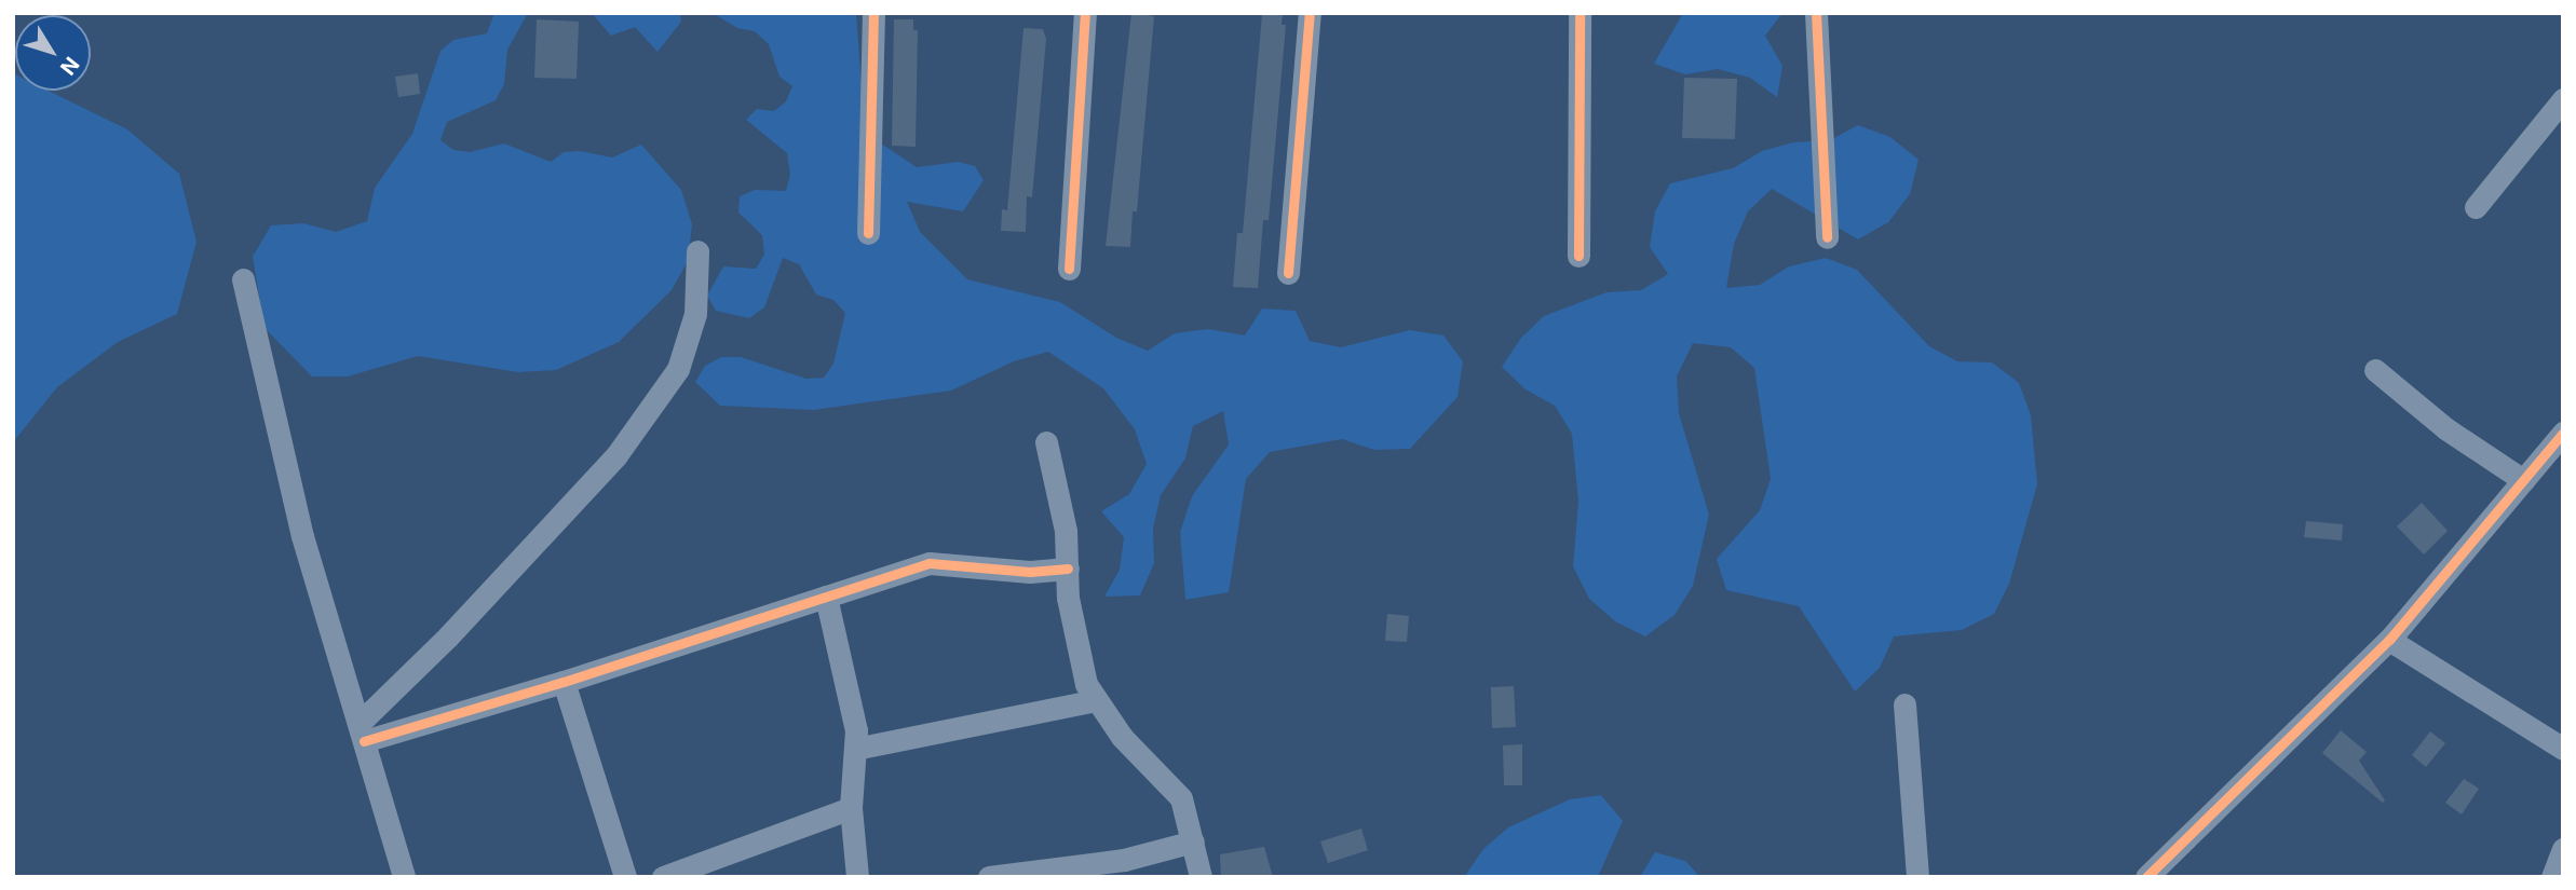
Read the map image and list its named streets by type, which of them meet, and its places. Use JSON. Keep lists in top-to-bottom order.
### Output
{
  "north": "bottom right"
}
